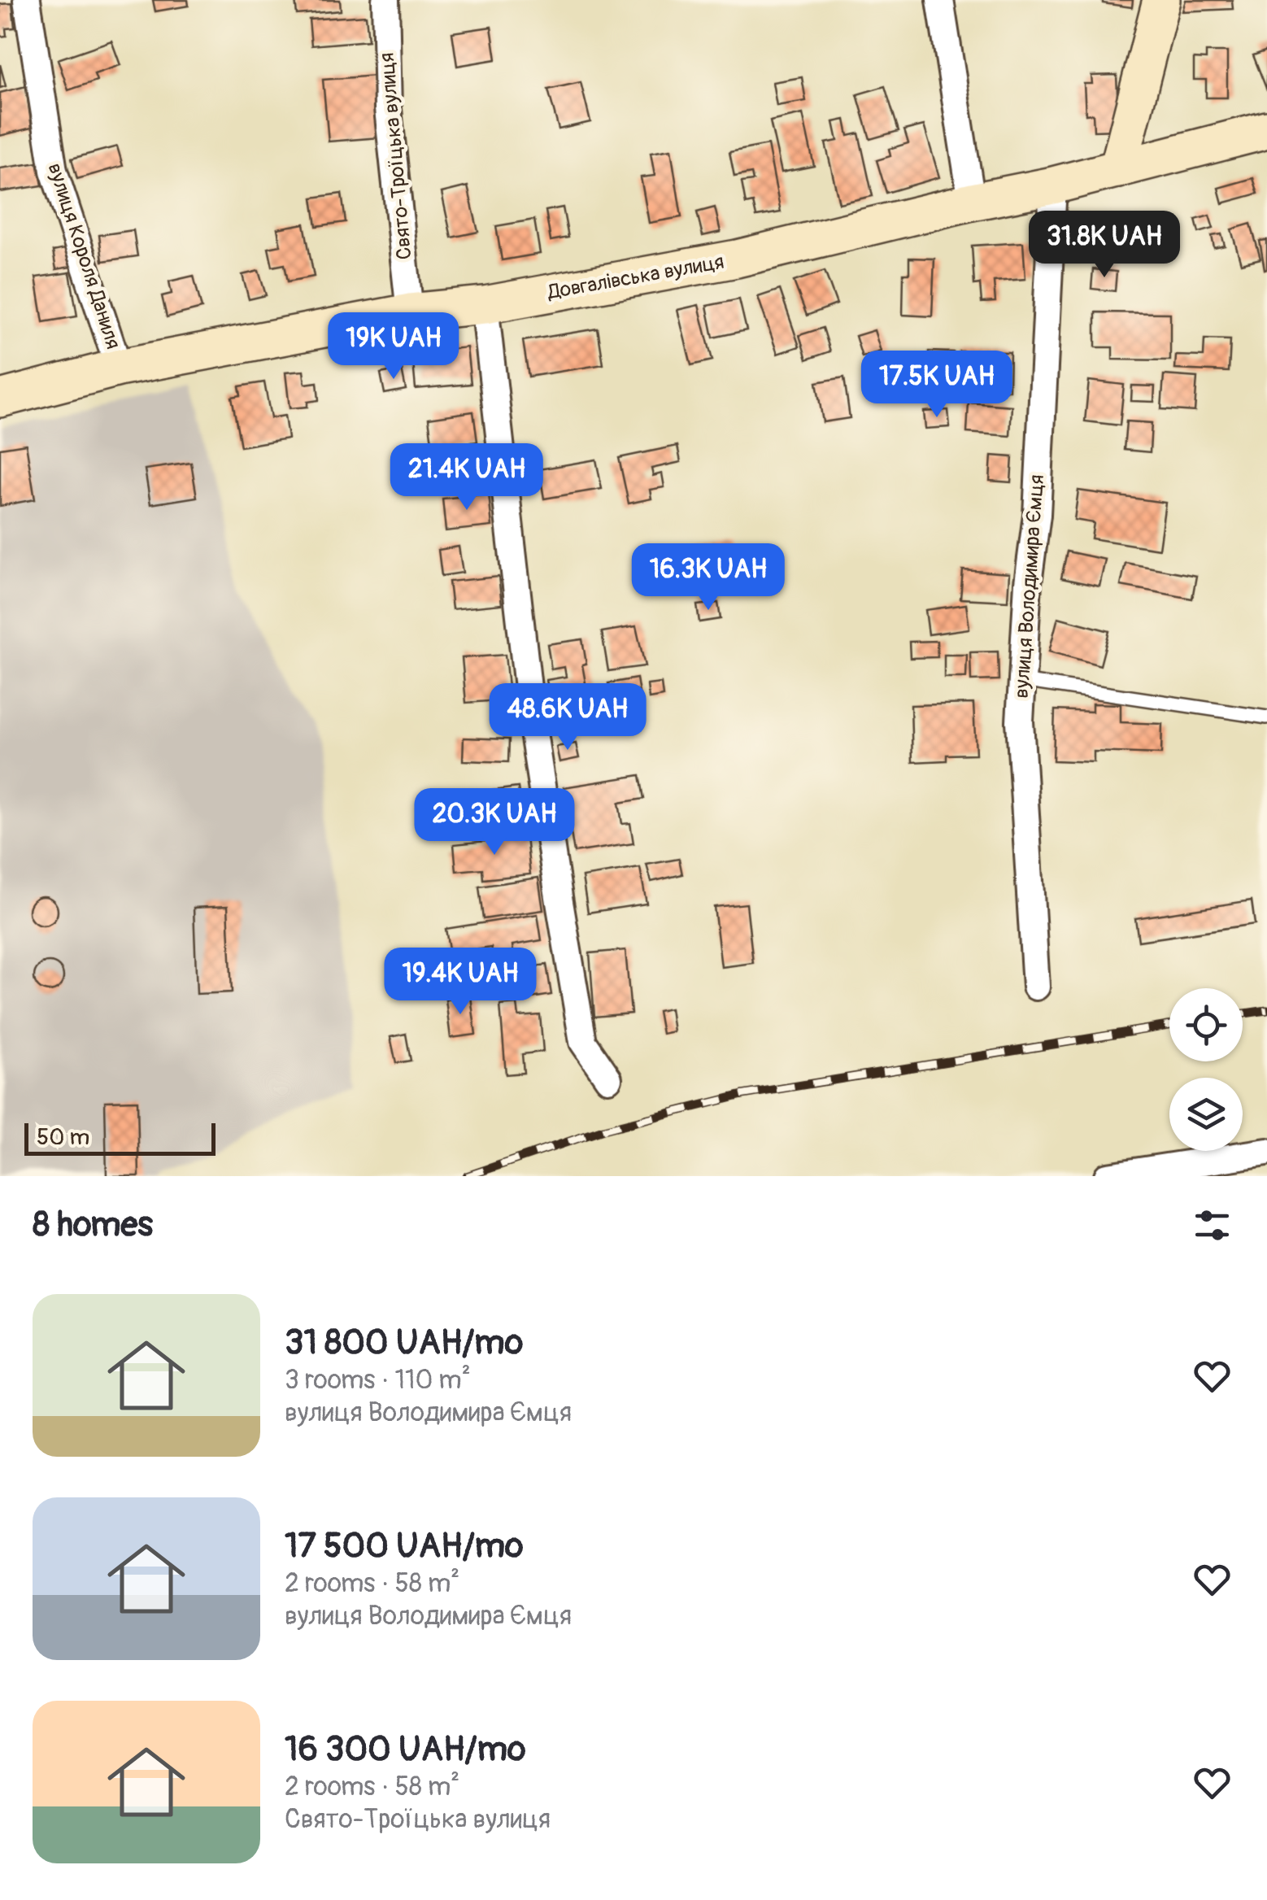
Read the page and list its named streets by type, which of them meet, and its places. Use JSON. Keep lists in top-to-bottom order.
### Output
{
  "streets": {
    "street": [
      "Свято-Троїцька вулиця",
      "вулиця Короля Даниля",
      "Довгалівська вулиця",
      "вулиця Володимира Ємця"
    ]
  },
  "crossings": [
    ["Свято-Троїцька вулиця", "Довгалівська вулиця"],
    ["вулиця Короля Даниля", "Довгалівська вулиця"],
    ["Довгалівська вулиця", "вулиця Володимира Ємця"]
  ],
  "scale_bar": "50 m",
  "page": {
    "price": [
      "31.8K UAH",
      "19K UAH",
      "17.5K UAH",
      "21.4K UAH",
      "16.3K UAH",
      "48.6K UAH",
      "20.3K UAH",
      "19.4K UAH"
    ],
    "scale": "50 m",
    "heading": "8 homes",
    "list": [
      {
        "name": "31 800 UAH/mo",
        "note": "3 rooms · 110 m² · вулиця Володимира Ємця"
      },
      {
        "name": "17 500 UAH/mo",
        "note": "2 rooms · 58 m² · вулиця Володимира Ємця"
      },
      {
        "name": "16 300 UAH/mo",
        "note": "2 rooms · 58 m² · Свято-Троїцька вулиця"
      }
    ]
  }
}
